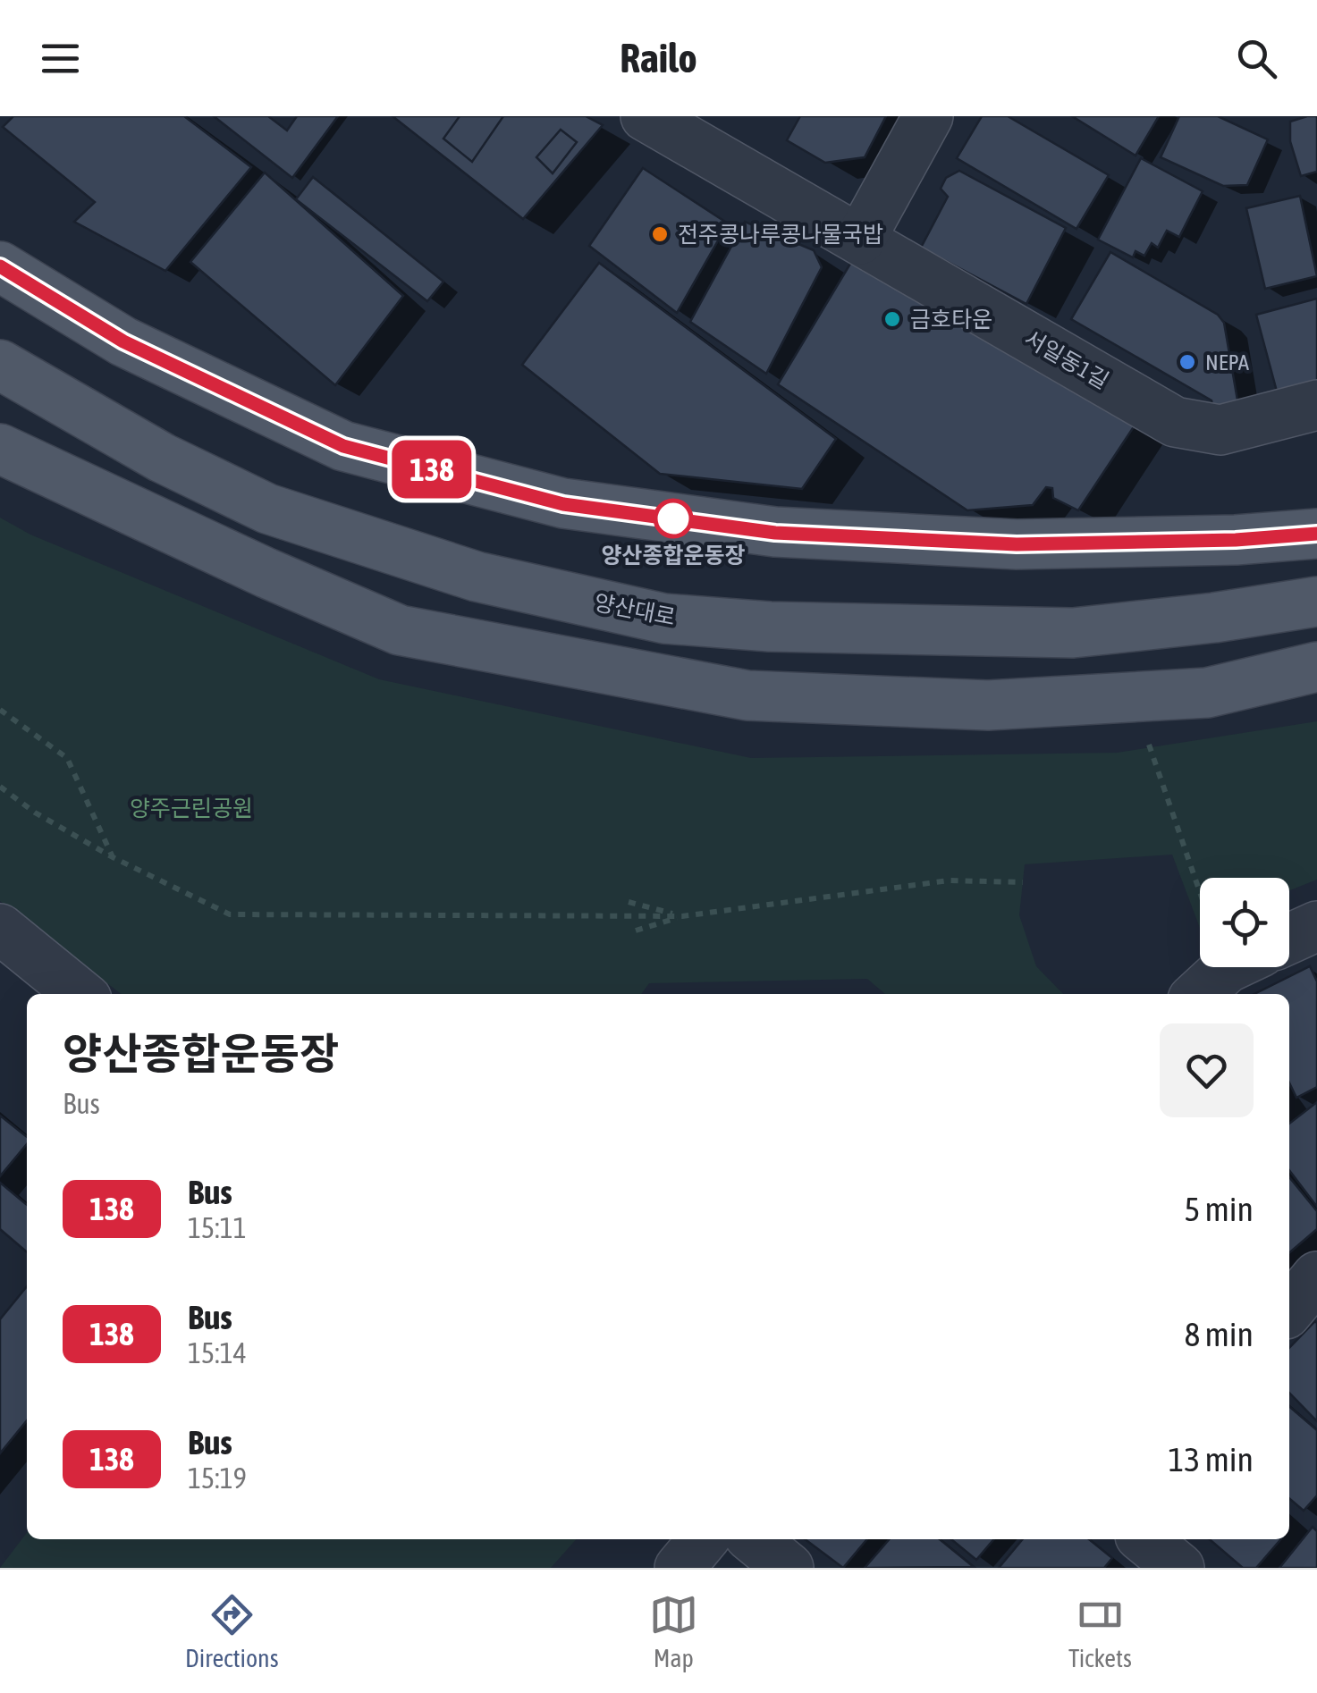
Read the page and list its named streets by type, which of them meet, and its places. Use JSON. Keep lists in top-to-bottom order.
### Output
{
  "streets": {
    "main road": ["양산대로"],
    "street": ["서일동1길"]
  },
  "parks": ["양주근린공원"],
  "places": [
    "전주콩나루콩나물국밥",
    "금호타운",
    "NEPA",
    "양산종합운동장"
  ],
  "lines": ["bus line 138"],
  "page": {
    "header": "Railo",
    "on_map": "138",
    "heading": ["양산종합운동장", "Bus"],
    "list": [
      {
        "mark": "138",
        "name": "Bus",
        "note": "15:11",
        "value": "5 min"
      },
      {
        "mark": "138",
        "name": "Bus",
        "note": "15:14",
        "value": "8 min"
      },
      {
        "mark": "138",
        "name": "Bus",
        "note": "15:19",
        "value": "13 min"
      }
    ],
    "tabs": ["Directions", "Map", "Tickets"]
  }
}
